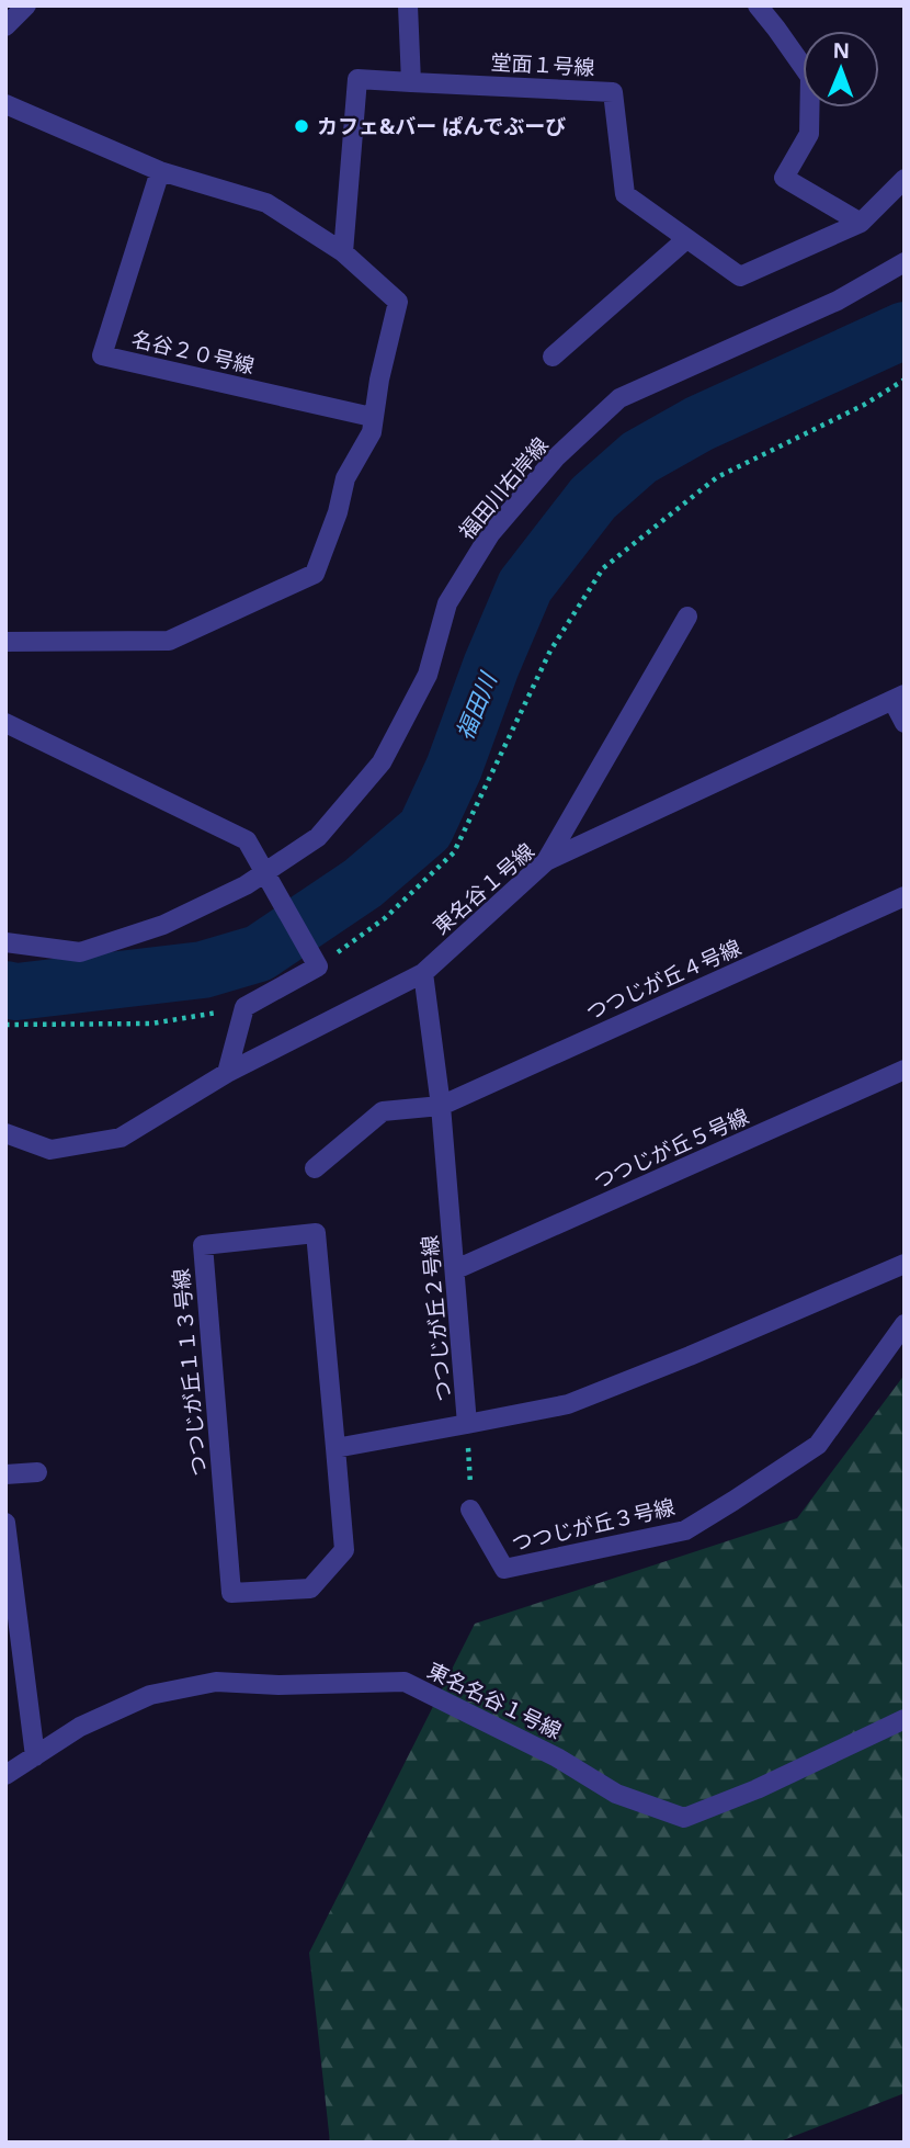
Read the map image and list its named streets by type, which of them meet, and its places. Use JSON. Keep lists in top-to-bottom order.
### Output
{
  "streets": {
    "street": [
      "堂面１号線",
      "名谷２０号線",
      "福田川右岸線",
      "東名谷１号線",
      "つつじが丘４号線",
      "つつじが丘５号線",
      "つつじが丘２号線",
      "つつじが丘１１３号線",
      "つつじが丘３号線",
      "東名名谷１号線"
    ]
  },
  "crossings": [
    ["東名谷１号線", "つつじが丘２号線"],
    ["つつじが丘４号線", "つつじが丘２号線"],
    ["つつじが丘５号線", "つつじが丘２号線"]
  ],
  "water": ["福田川"],
  "places": ["カフェ&バー ぱんでぶーび"],
  "north": "top"
}
